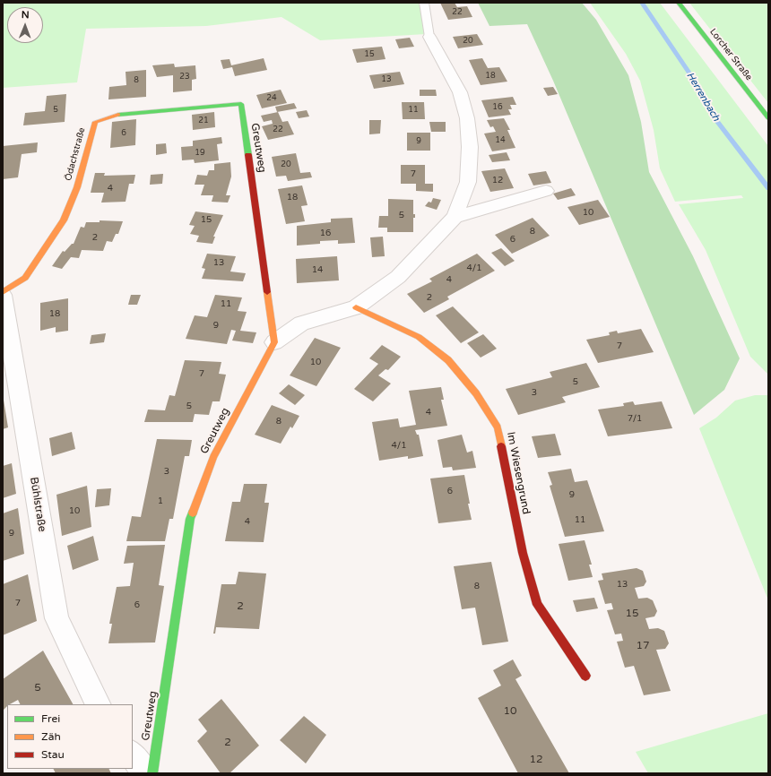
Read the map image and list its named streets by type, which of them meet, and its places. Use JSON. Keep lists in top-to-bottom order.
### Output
{
  "streets": {
    "street": [
      "Lorcher Straße",
      "Greutweg",
      "Ödachstraße",
      "Im Wiesengrund",
      "Bühlstraße"
    ]
  },
  "crossings": [
    ["Greutweg", "Ödachstraße"],
    ["Ödachstraße", "Bühlstraße"]
  ],
  "water": ["Herrenbach"],
  "house_numbers": [
    "22",
    "20",
    "15",
    "18",
    "23",
    "13",
    "8",
    "24",
    "16",
    "5",
    "11",
    "21",
    "22",
    "6",
    "14",
    "9",
    "19",
    "20",
    "7",
    "12",
    "4",
    "18",
    "10",
    "5",
    "15",
    "8",
    "16",
    "2",
    "6",
    "13",
    "4/1",
    "14",
    "4",
    "2",
    "11",
    "18",
    "9",
    "7",
    "10",
    "7",
    "5",
    "3",
    "5",
    "4",
    "7/1",
    "8",
    "4/1",
    "3",
    "6",
    "9",
    "1",
    "10",
    "11",
    "4",
    "9",
    "13",
    "8",
    "7",
    "6",
    "2",
    "15",
    "17",
    "5",
    "10",
    "2",
    "12"
  ],
  "legend": ["Frei", "Zäh", "Stau"],
  "north": "top"
}
